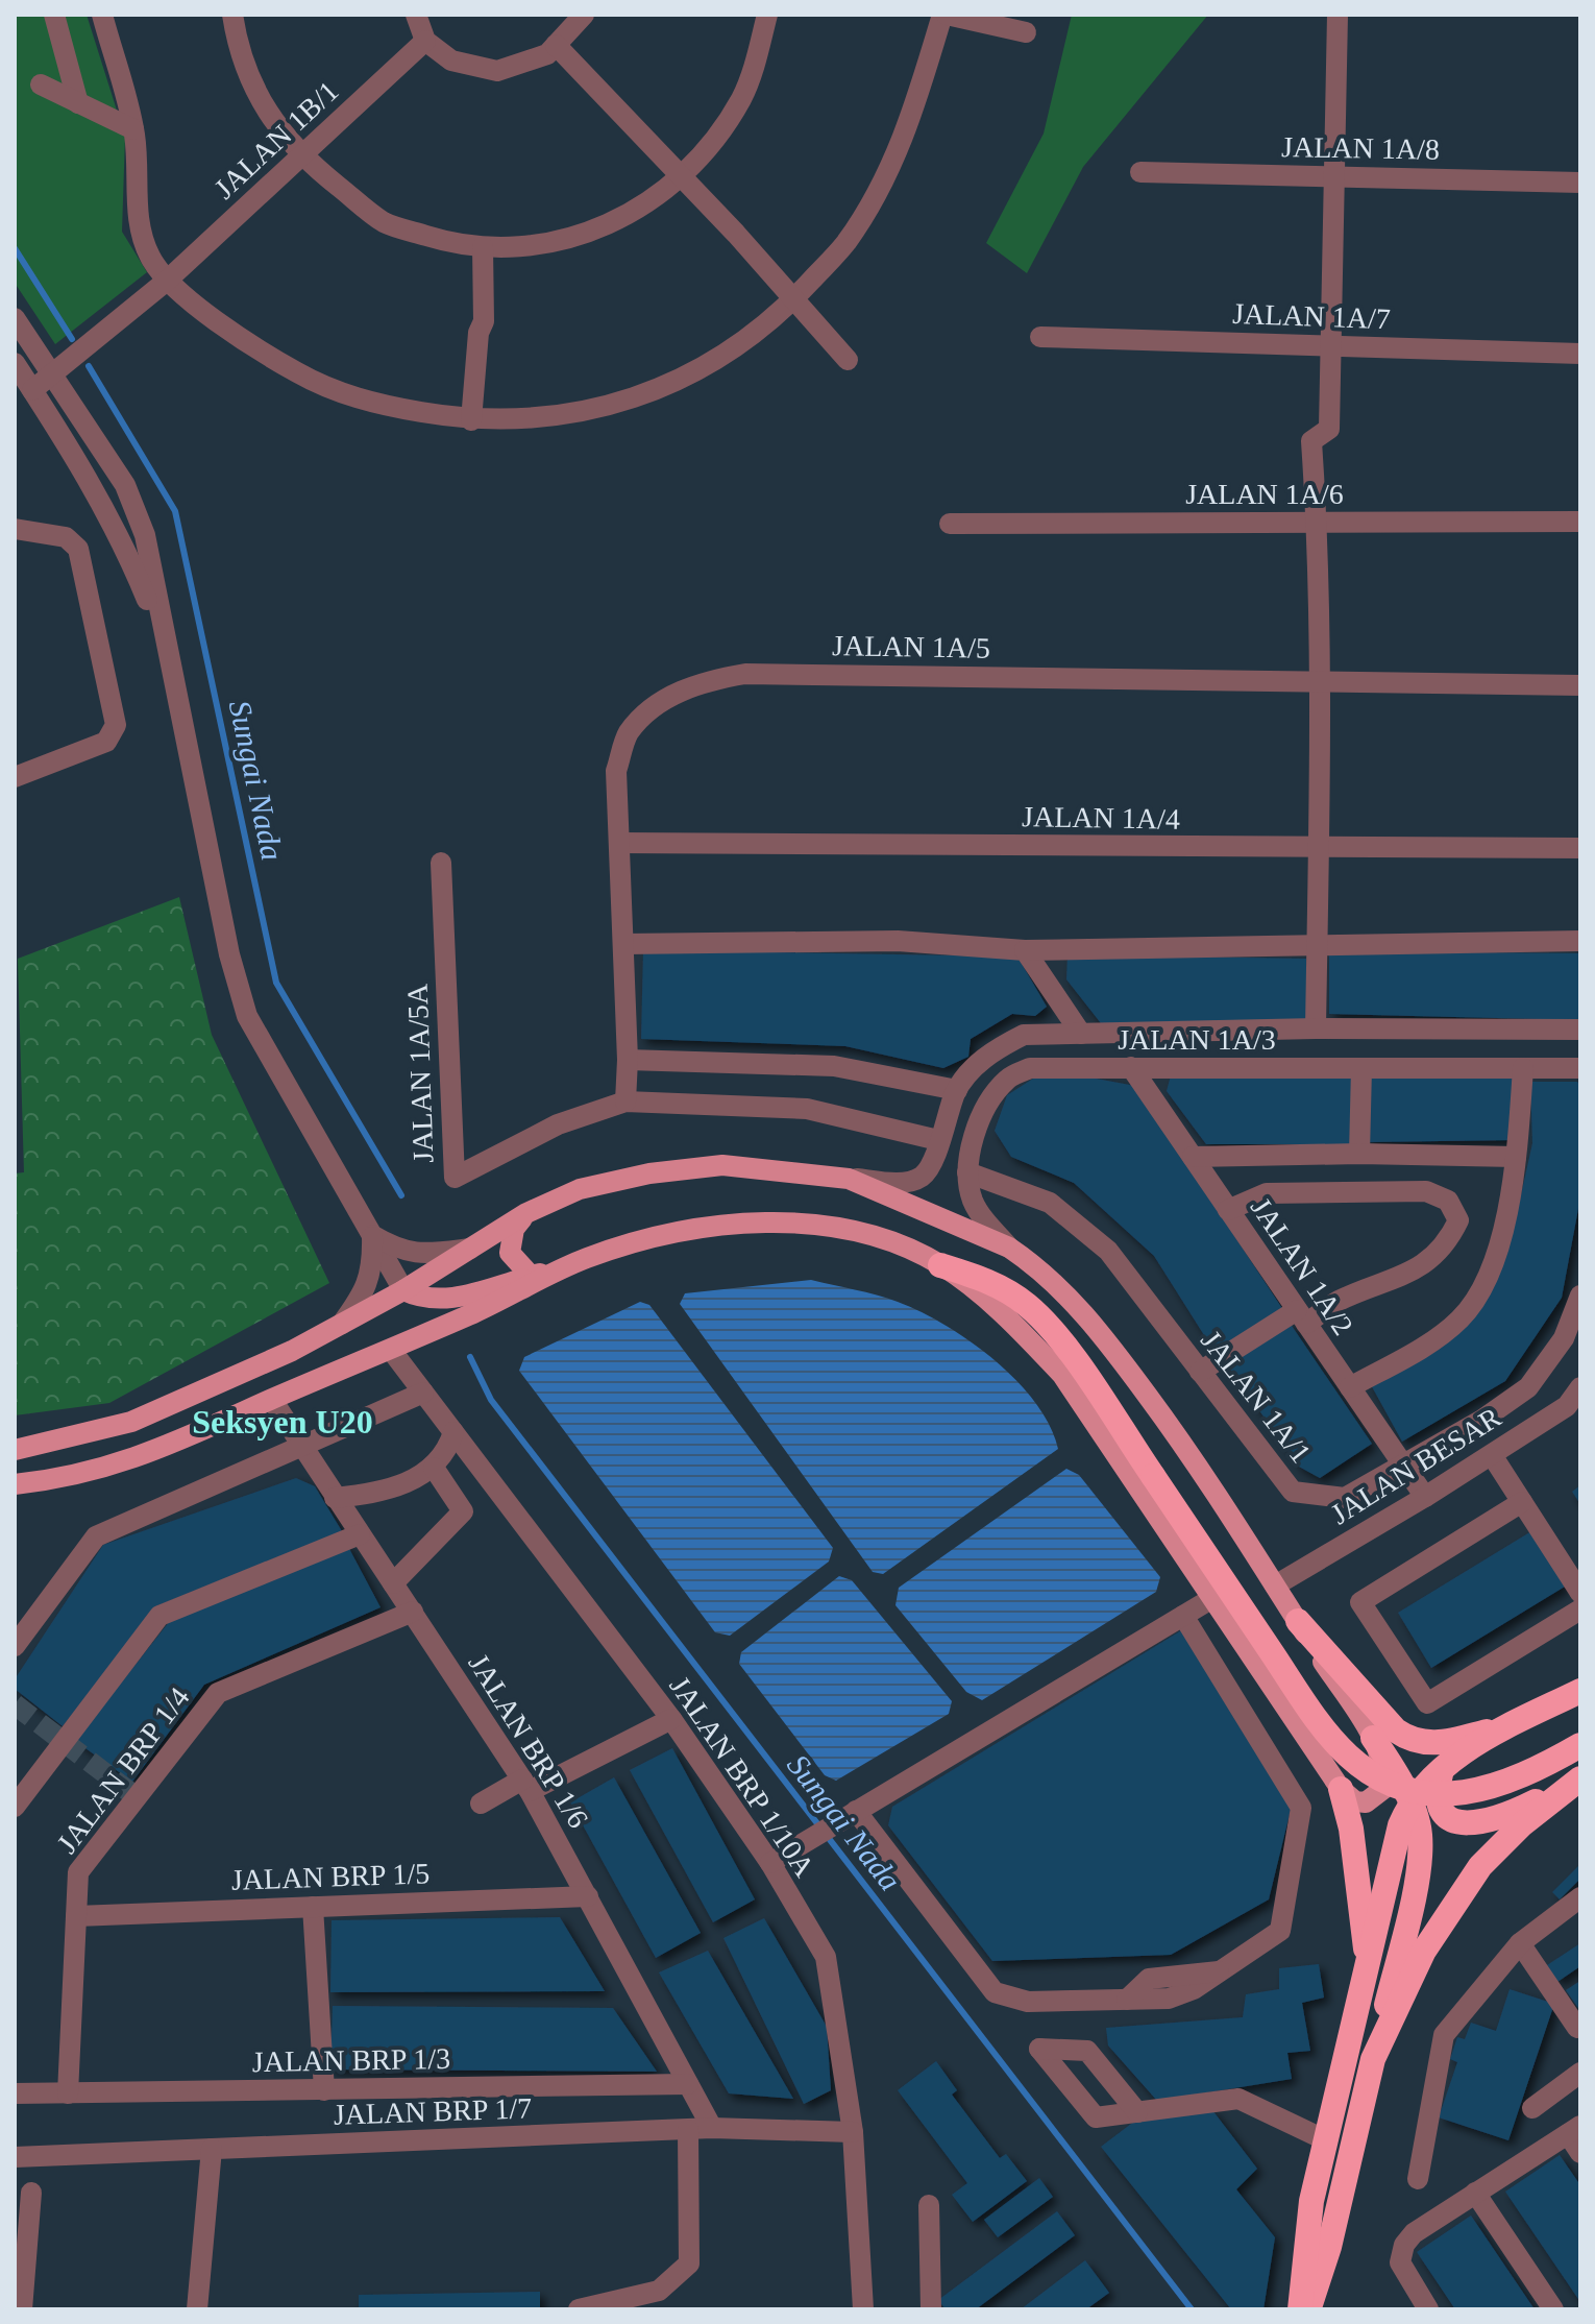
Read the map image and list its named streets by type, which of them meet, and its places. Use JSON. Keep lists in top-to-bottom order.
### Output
{
  "streets": {
    "street": [
      "JALAN 1B/1",
      "JALAN 1A/8",
      "JALAN 1A/7",
      "JALAN 1A/6",
      "JALAN 1A/5",
      "JALAN 1A/4",
      "JALAN 1A/3",
      "JALAN 1A/5A",
      "JALAN 1A/2",
      "JALAN 1A/1",
      "JALAN BESAR",
      "JALAN BRP 1/6",
      "JALAN BRP 1/4",
      "JALAN BRP 1/10A",
      "JALAN BRP 1/5",
      "JALAN BRP 1/3",
      "JALAN BRP 1/7"
    ]
  },
  "crossings": [
    ["JALAN 1A/5", "JALAN 1A/4"],
    ["JALAN 1A/5", "JALAN 1A/5A"],
    ["JALAN 1A/3", "JALAN 1A/5A"],
    ["JALAN 1A/3", "JALAN 1A/2"],
    ["JALAN 1A/3", "JALAN 1A/1"],
    ["JALAN 1A/2", "JALAN 1A/1"],
    ["JALAN 1A/2", "JALAN BESAR"],
    ["JALAN BRP 1/6", "JALAN BRP 1/4"],
    ["JALAN BRP 1/6", "JALAN BRP 1/5"],
    ["JALAN BRP 1/6", "JALAN BRP 1/3"],
    ["JALAN BRP 1/6", "JALAN BRP 1/7"],
    ["JALAN BRP 1/4", "JALAN BRP 1/5"],
    ["JALAN BRP 1/4", "JALAN BRP 1/3"],
    ["JALAN BRP 1/10A", "JALAN BRP 1/7"]
  ],
  "districts": ["Seksyen U20"],
  "water": ["Sungai Nada"]
}
